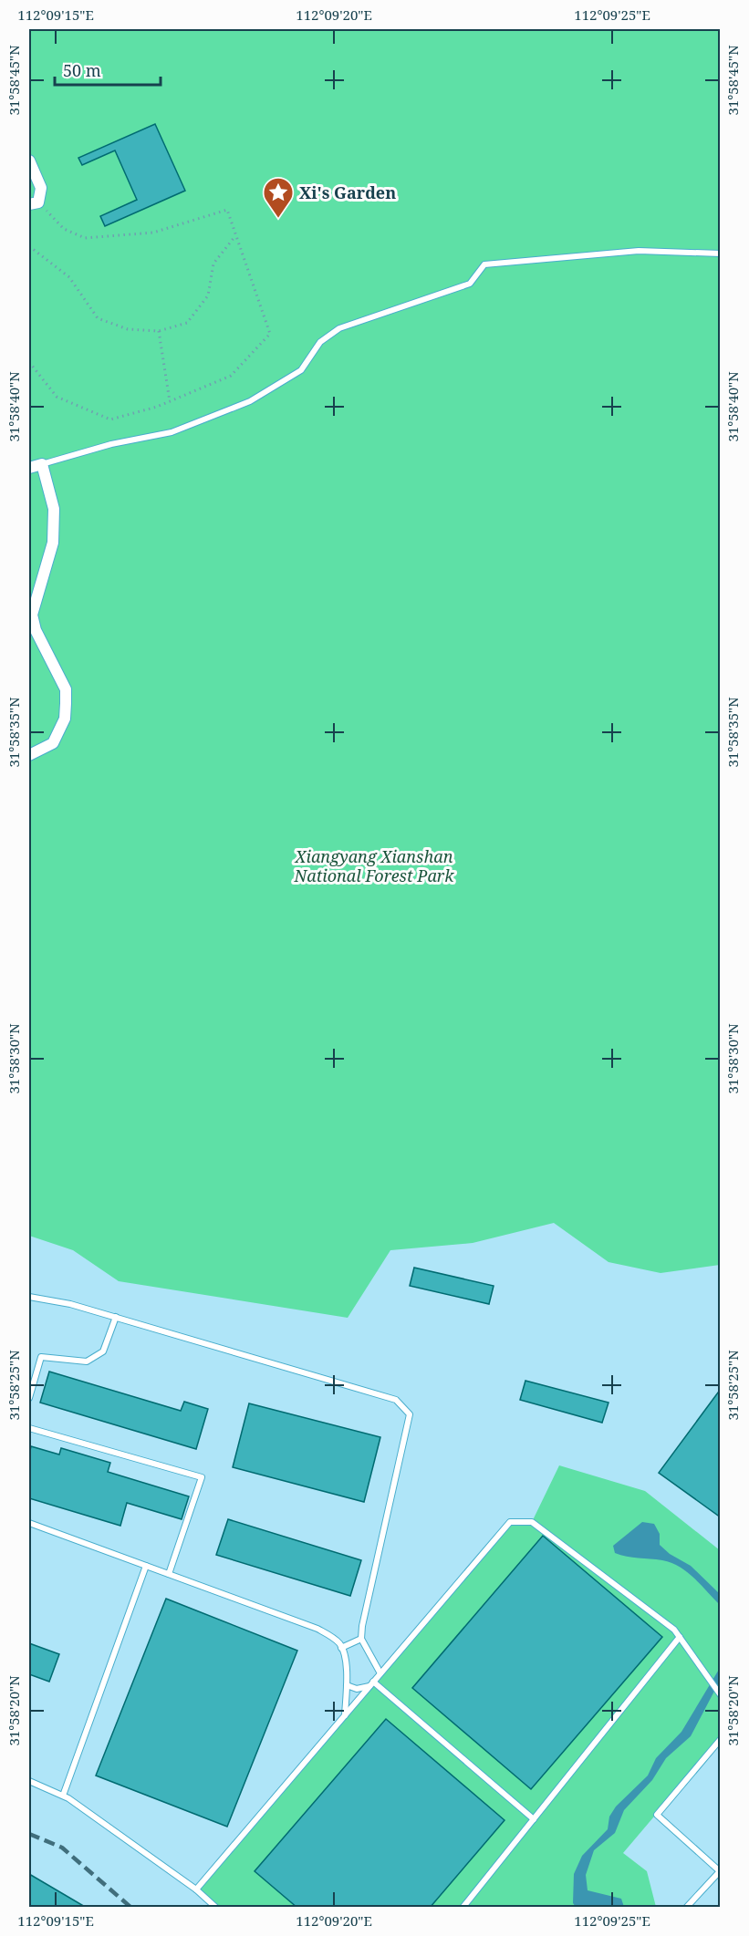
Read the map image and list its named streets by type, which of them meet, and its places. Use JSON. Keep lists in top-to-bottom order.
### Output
{
  "parks": ["Xiangyang Xianshan National Forest Park"],
  "places": {
    "place": ["Xi's Garden"]
  },
  "scale_bar": "50 m",
  "coordinates": [
    "112°09'15\"E",
    "112°09'20\"E",
    "112°09'25\"E",
    "31°58'45\"N",
    "31°58'40\"N",
    "31°58'35\"N",
    "31°58'30\"N",
    "31°58'25\"N",
    "31°58'20\"N"
  ]
}
